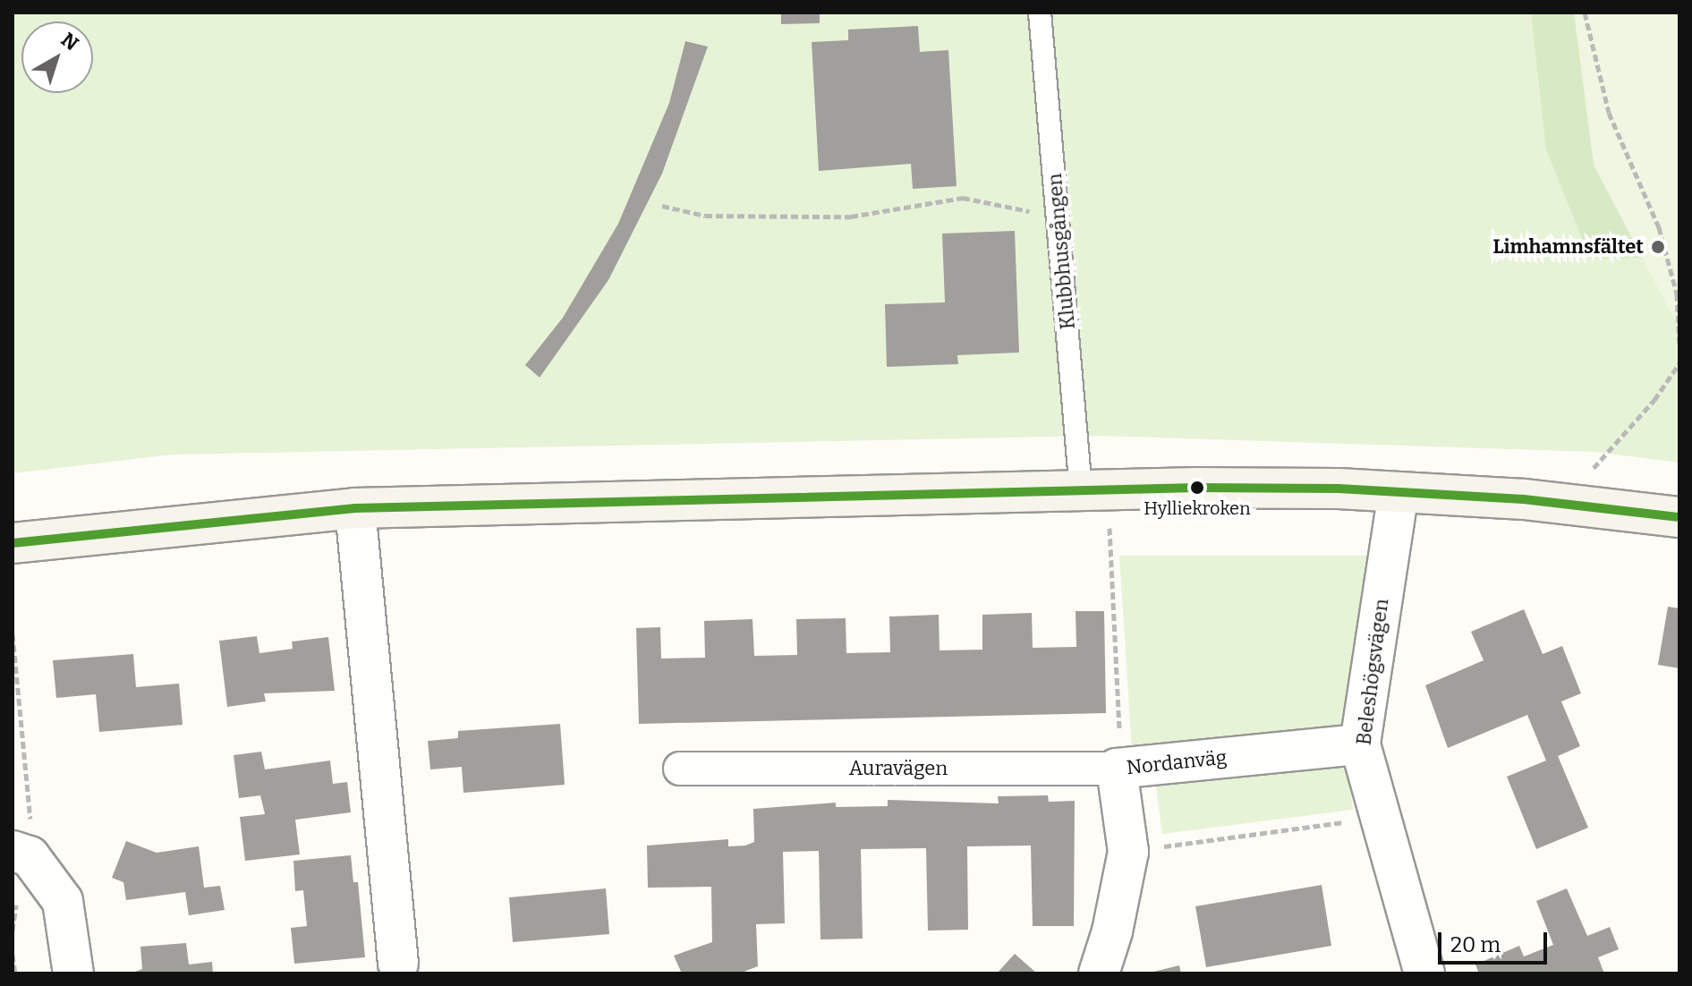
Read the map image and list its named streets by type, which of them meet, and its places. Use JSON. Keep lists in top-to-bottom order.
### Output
{
  "streets": {
    "street": ["Beleshögsvägen", "Nordanväg", "Auravägen"],
    "lane": ["Klubbhusgången"]
  },
  "crossings": [
    ["Beleshögsvägen", "Nordanväg"],
    ["Nordanväg", "Auravägen"]
  ],
  "places": ["Limhamnsfältet", "Hylliekroken"],
  "scale_bar": "20 m",
  "north": "top right"
}
